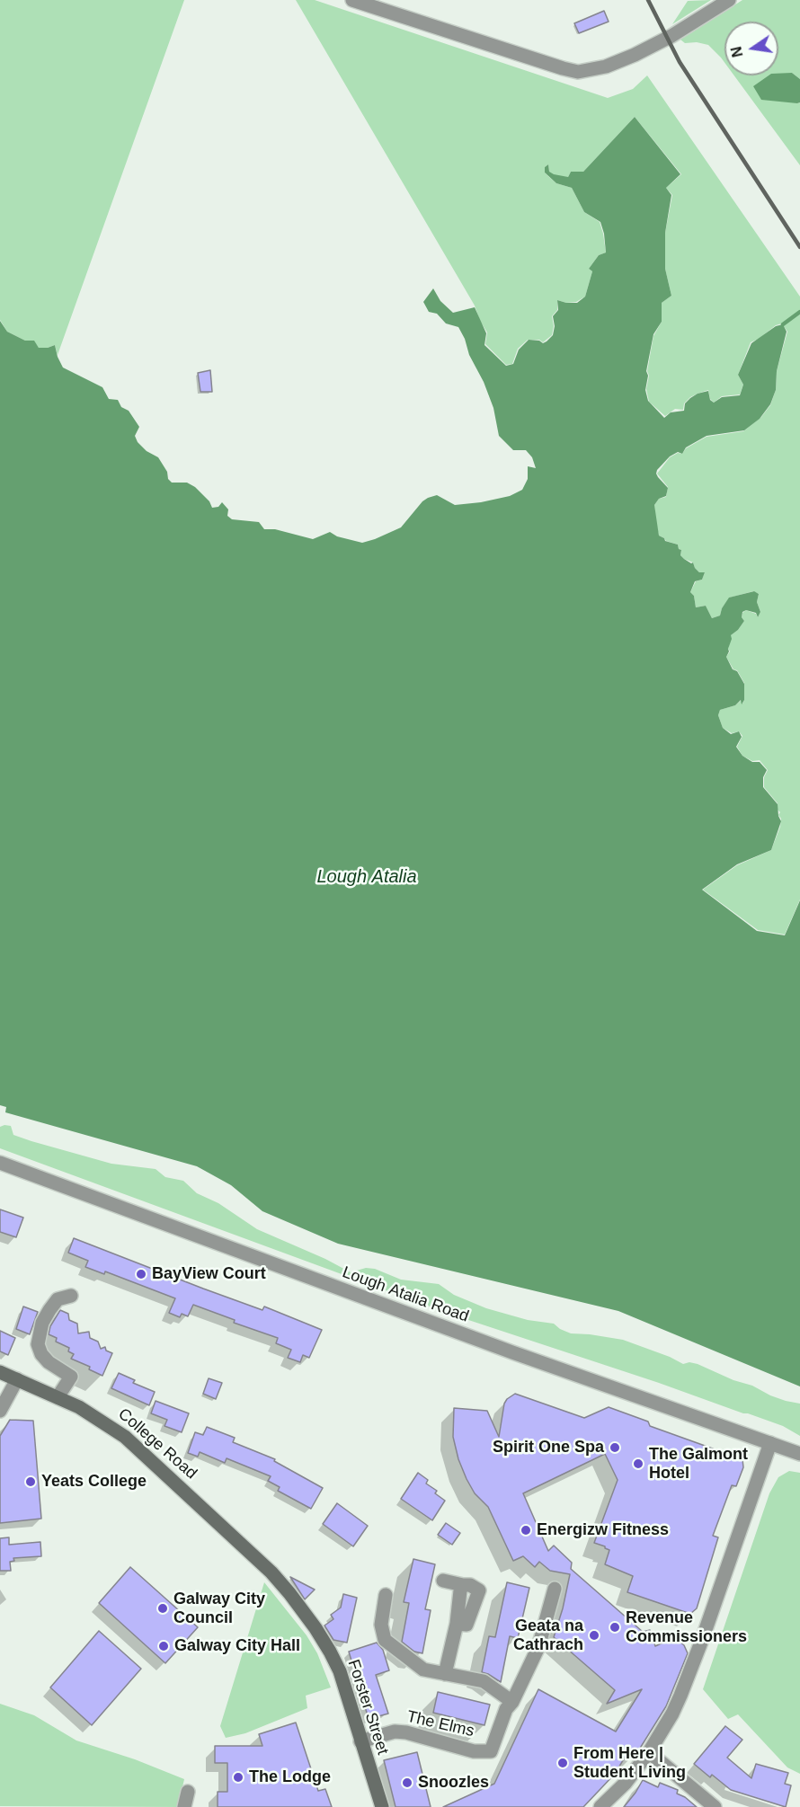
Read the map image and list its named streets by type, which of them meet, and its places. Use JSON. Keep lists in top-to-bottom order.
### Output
{
  "streets": {
    "main road": ["College Road", "Forster Street"],
    "street": ["Lough Atalia Road", "The Elms"]
  },
  "crossings": [
    ["College Road", "Forster Street"],
    ["Forster Street", "The Elms"]
  ],
  "water": ["Lough Atalia"],
  "places": [
    "BayView Court",
    "Spirit One Spa",
    "The Galmont Hotel",
    "Yeats College",
    "Energizw Fitness",
    "Galway City Council",
    "Revenue Commissioners",
    "Geata na Cathrach",
    "Galway City Hall",
    "From Here | Student Living",
    "The Lodge",
    "Snoozles"
  ],
  "north": "left"
}
